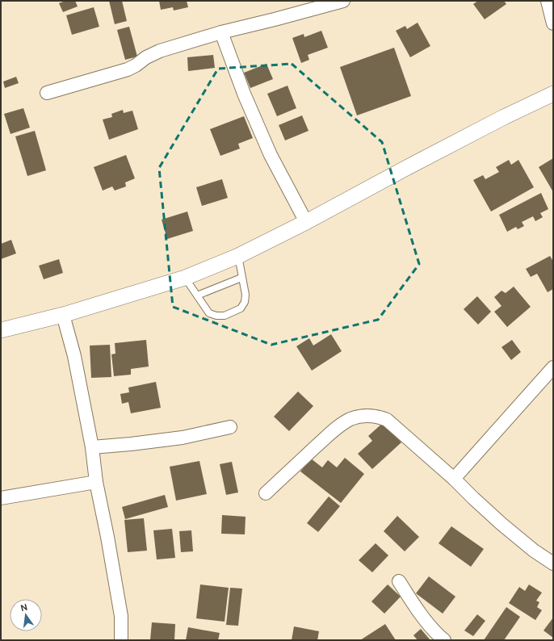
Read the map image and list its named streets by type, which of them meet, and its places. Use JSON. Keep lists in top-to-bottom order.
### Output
{
  "north": "top"
}
